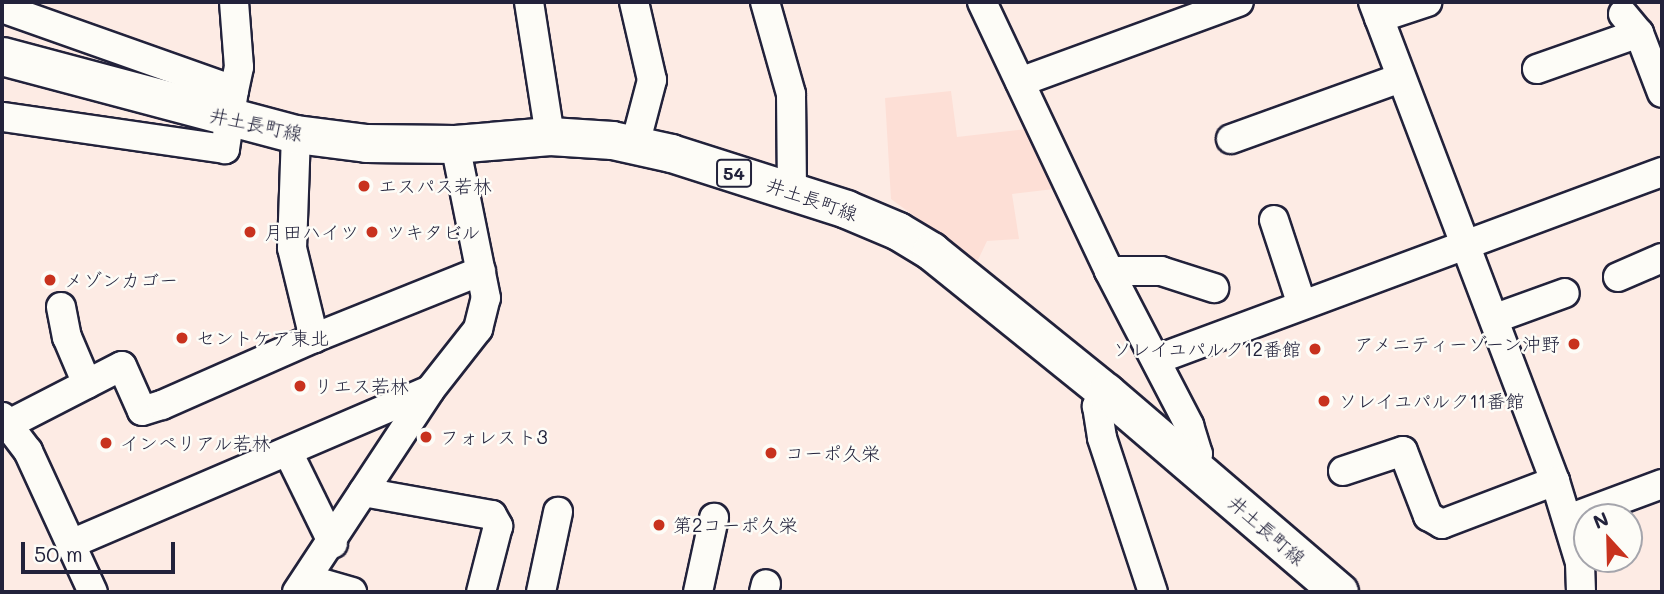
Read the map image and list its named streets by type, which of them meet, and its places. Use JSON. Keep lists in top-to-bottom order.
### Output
{
  "streets": {
    "main road": ["井土長町線", "54"]
  },
  "places": [
    "エスパス若林",
    "月田ハイツ",
    "ツキタビル",
    "メゾンカゴー",
    "セントケア東北",
    "アメニティーゾーン沖野",
    "ソレイユパルク12番館",
    "リエス若林",
    "ソレイユパルク11番館",
    "フォレスト3",
    "インペリアル若林",
    "コーポ久栄",
    "第2コーポ久栄"
  ],
  "scale_bar": "50 m",
  "north": "top"
}
